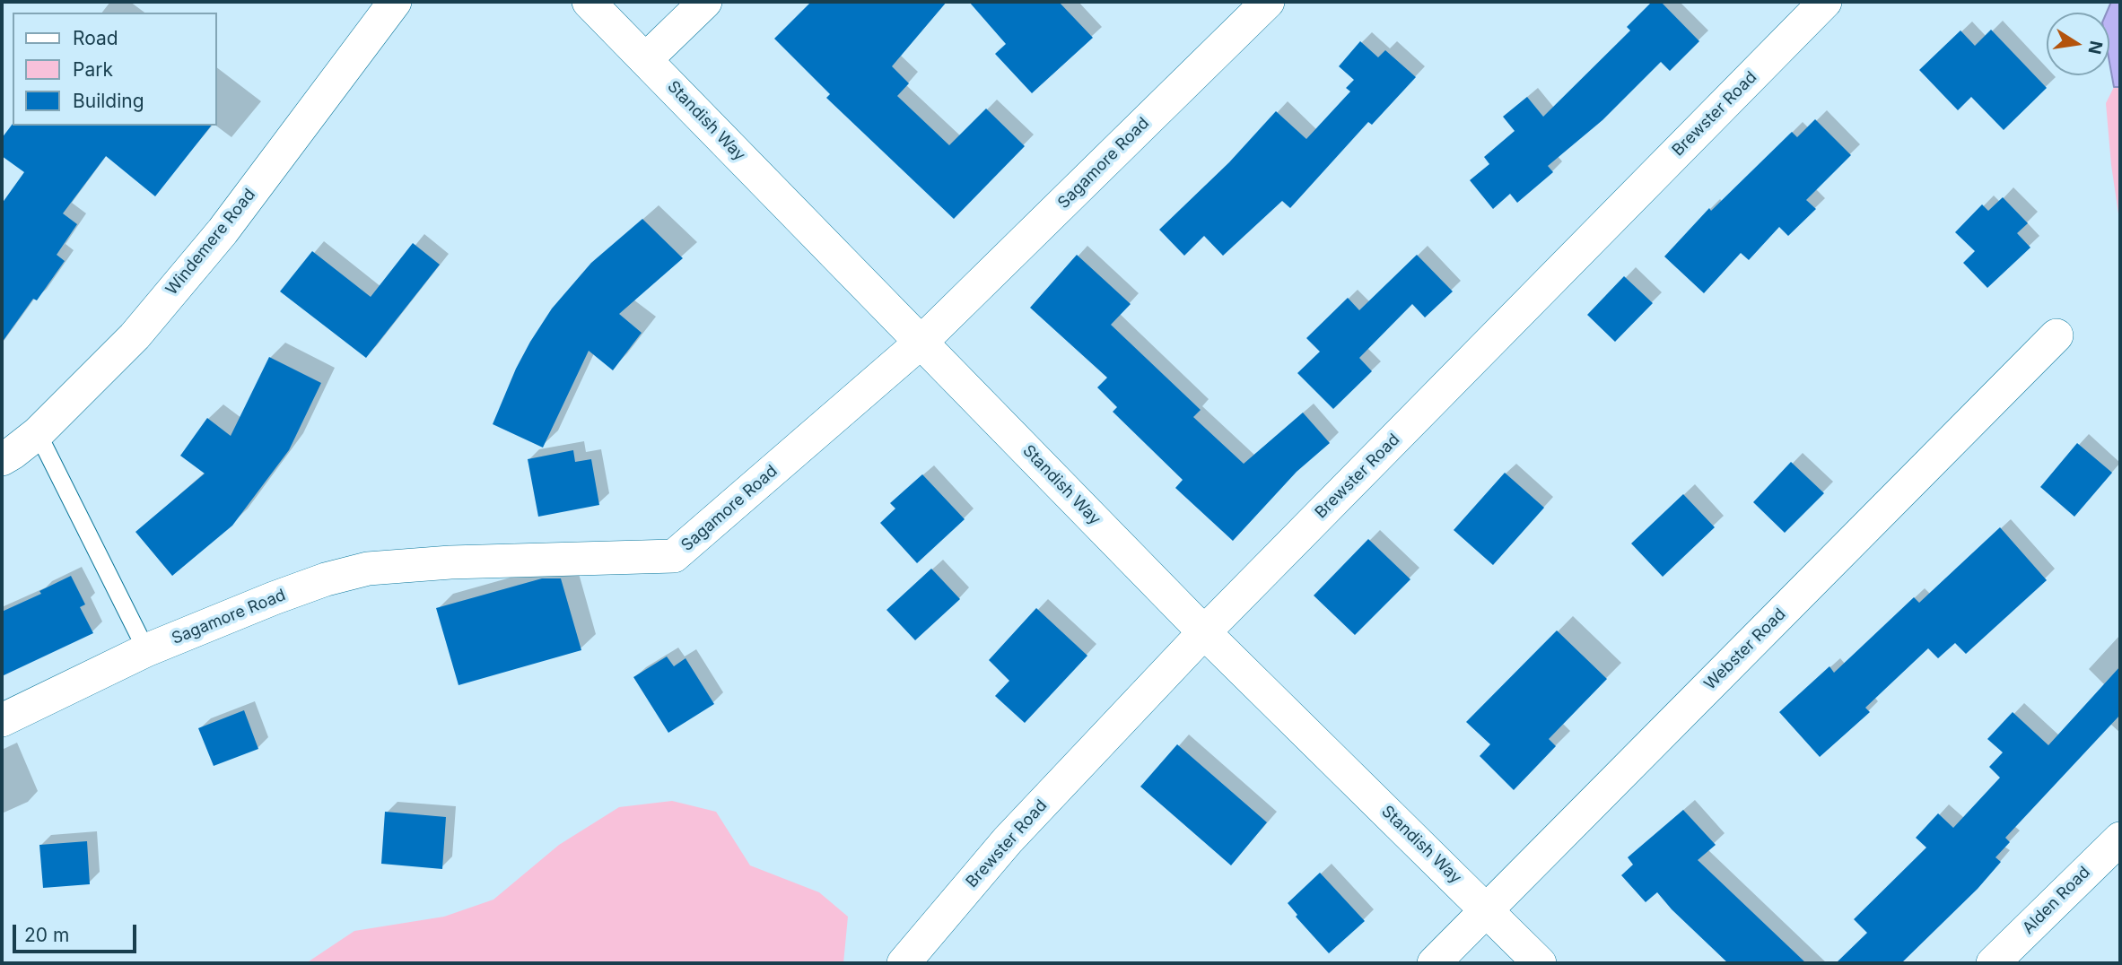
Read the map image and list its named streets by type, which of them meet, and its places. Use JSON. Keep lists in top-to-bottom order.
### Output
{
  "streets": {
    "street": [
      "Brewster Road",
      "Standish Way",
      "Sagamore Road",
      "Windemere Road",
      "Webster Road",
      "Alden Road"
    ]
  },
  "crossings": [
    ["Brewster Road", "Standish Way"],
    ["Standish Way", "Sagamore Road"],
    ["Standish Way", "Webster Road"]
  ],
  "legend": ["Road", "Park", "Building"],
  "scale_bar": "20 m",
  "north": "right"
}
